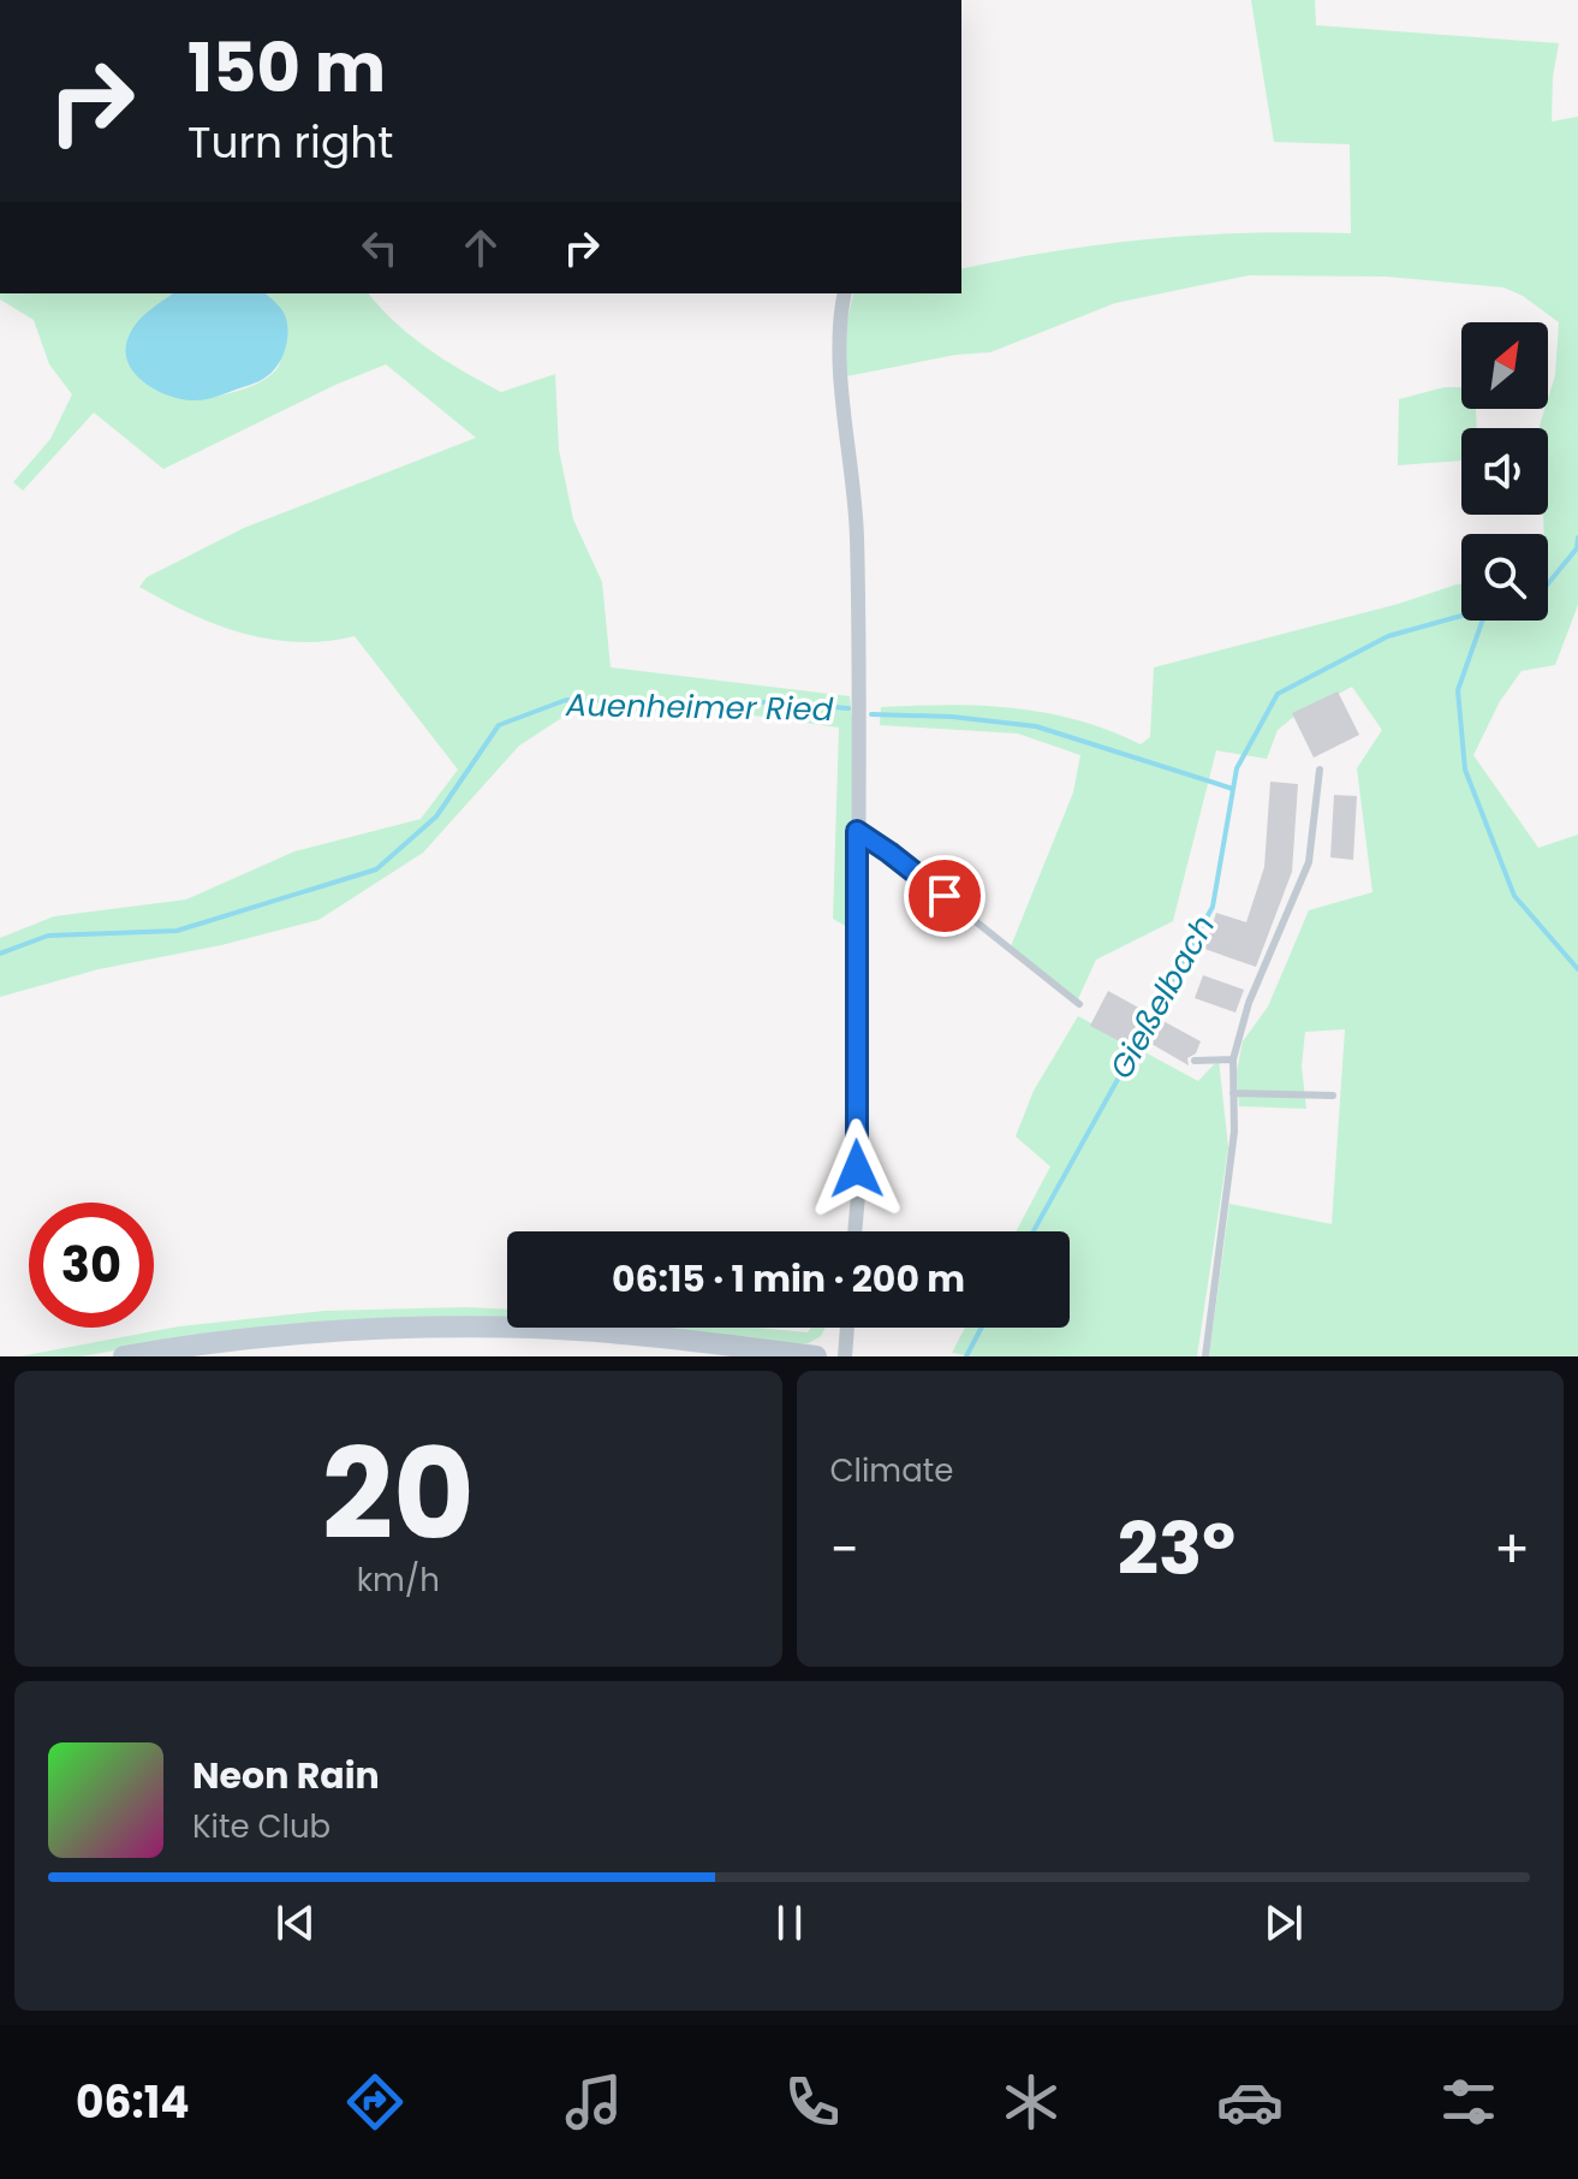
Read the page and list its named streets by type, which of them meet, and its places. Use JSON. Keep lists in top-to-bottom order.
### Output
{
  "water": ["Auenheimer Ried", "Gießelbach"],
  "north": "top right",
  "page": {
    "turn": ["150 m", "Turn right"],
    "limit": "30",
    "trip": "06:15 · 1 min · 200 m",
    "tile": [
      ["20", "km/h"],
      "Climate"
    ],
    "heat": ["−", "23°", "+"],
    "song": ["Neon Rain", "Kite Club"],
    "tabs": "06:14"
  }
}
